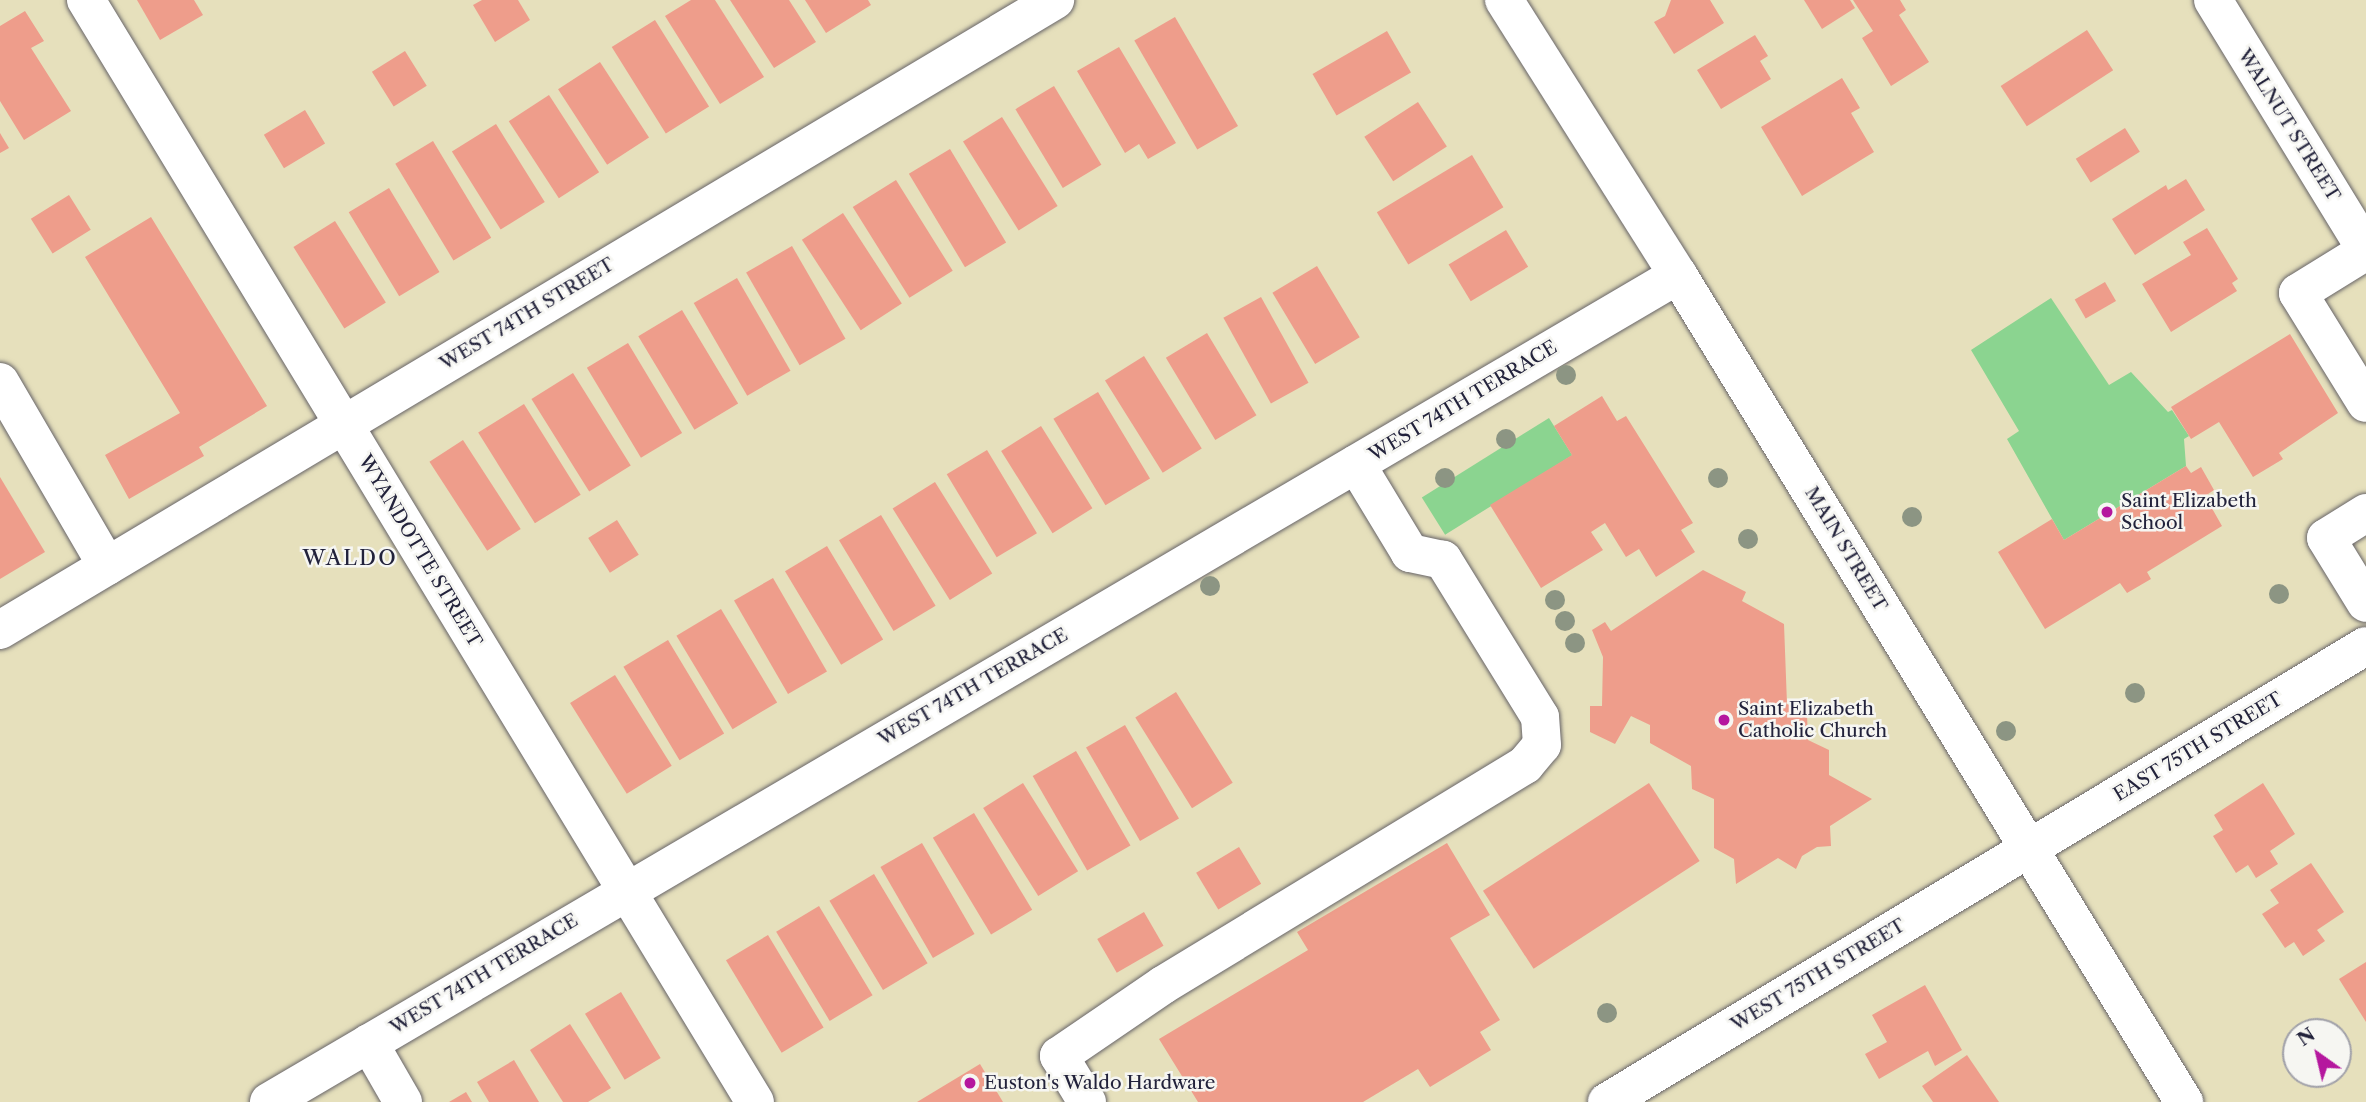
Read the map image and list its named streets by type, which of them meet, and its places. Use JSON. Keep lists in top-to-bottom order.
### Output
{
  "streets": {
    "street": [
      "WALNUT STREET",
      "WEST 74TH STREET",
      "WEST 74TH TERRACE",
      "MAIN STREET",
      "WYANDOTTE STREET",
      "EAST 75TH STREET",
      "WEST 75TH STREET"
    ]
  },
  "crossings": [
    ["WEST 74TH STREET", "WYANDOTTE STREET"],
    ["WEST 74TH TERRACE", "MAIN STREET"],
    ["WEST 74TH TERRACE", "WYANDOTTE STREET"],
    ["MAIN STREET", "EAST 75TH STREET"],
    ["MAIN STREET", "WEST 75TH STREET"],
    ["EAST 75TH STREET", "WEST 75TH STREET"]
  ],
  "districts": ["WALDO"],
  "places": ["Saint Elizabeth School", "Saint Elizabeth Catholic Church", "Euston's Waldo Hardware"],
  "north": "top left"
}
